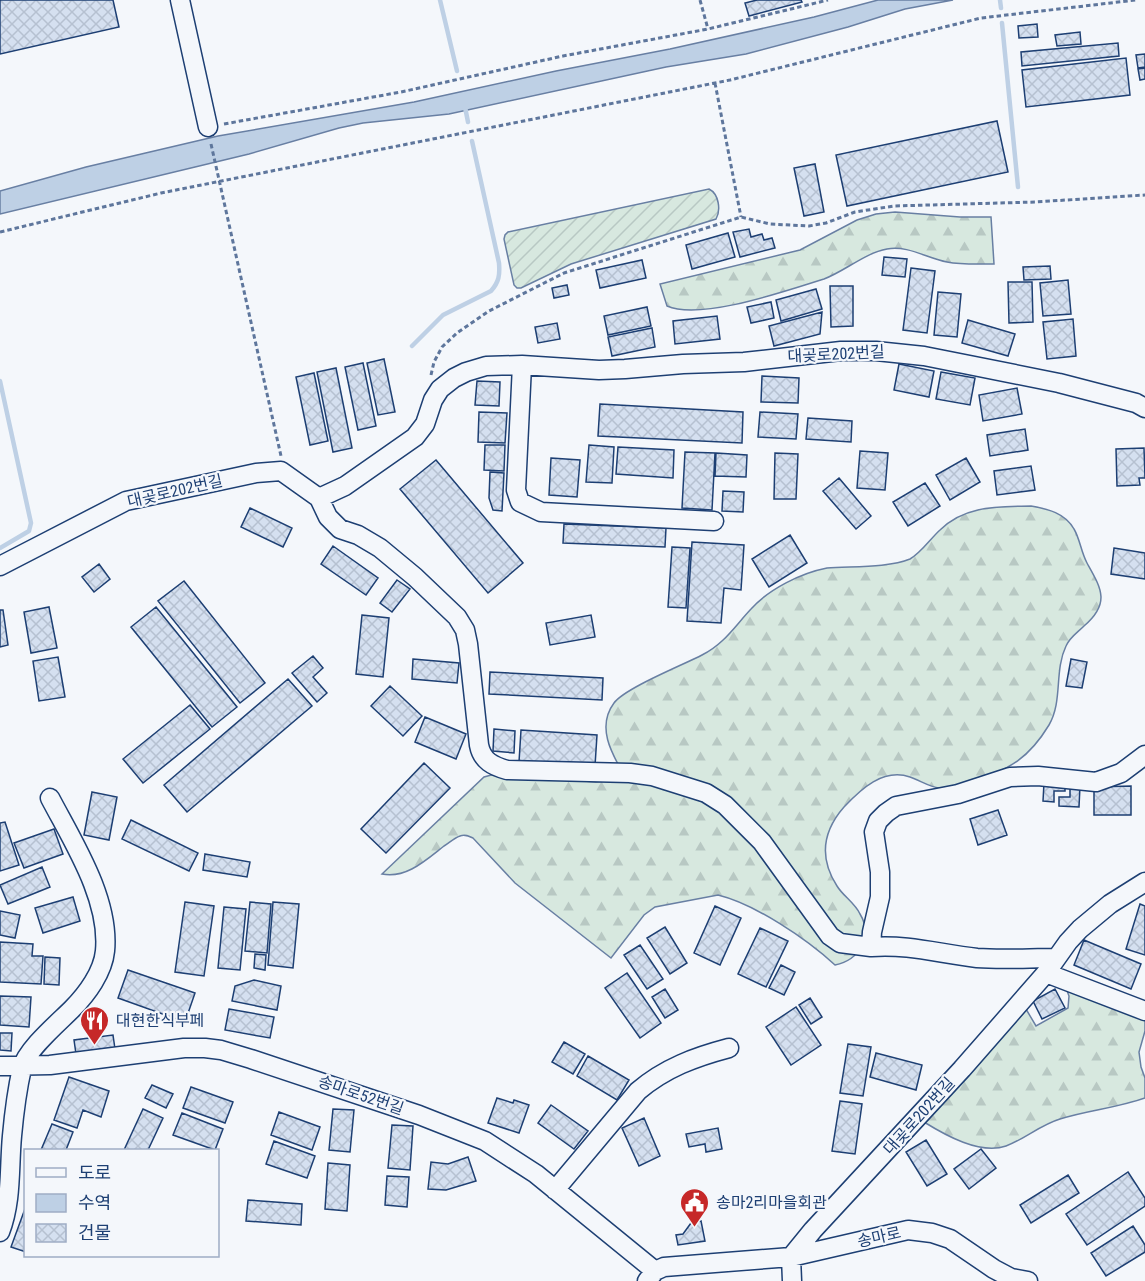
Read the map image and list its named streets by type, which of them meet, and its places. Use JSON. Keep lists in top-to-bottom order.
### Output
{
  "streets": {
    "street": ["대곶로202번길", "송마로52번길", "송마로"]
  },
  "crossings": [
    ["대곶로202번길", "송마로"],
    ["송마로52번길", "송마로"]
  ],
  "places": {
    "restaurant": ["대현한식부페"],
    "public building": ["송마2리마을회관"]
  },
  "legend": ["도로", "수역", "건물"]
}
